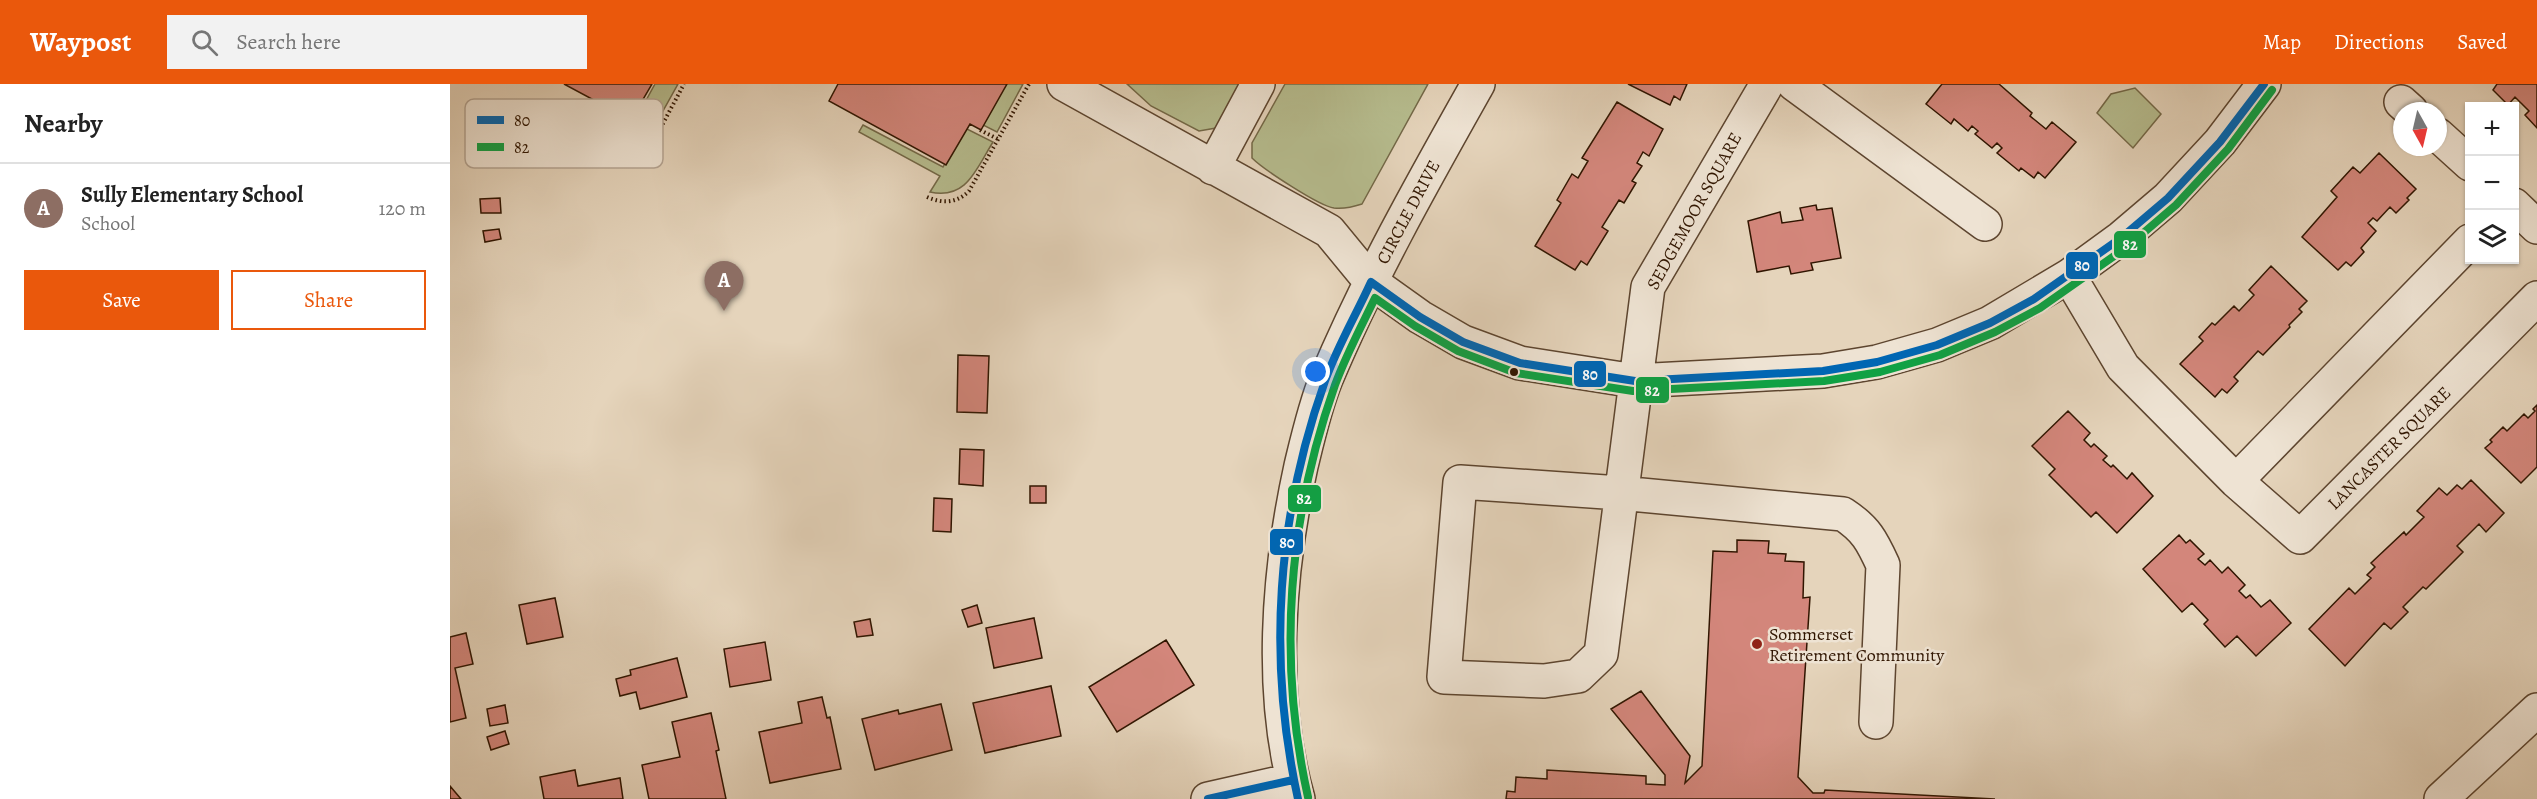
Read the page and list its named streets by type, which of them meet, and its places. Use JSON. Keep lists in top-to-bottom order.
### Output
{
  "streets": {
    "street": ["SEDGEMOOR SQUARE", "CIRCLE DRIVE", "LANCASTER SQUARE"]
  },
  "places": ["Sommerset Retirement Community"],
  "lines": ["transit line 80", "transit line 82"],
  "legend": ["80", "82"],
  "north": "bottom",
  "page": {
    "header": "Waypost",
    "search": "Search here",
    "nav": ["Map", "Directions", "Saved"],
    "heading": "Nearby",
    "map_buttons": ["+", "−"],
    "list": [
      {
        "mark": "A",
        "name": "Sully Elementary School",
        "note": "School",
        "value": "120 m"
      }
    ],
    "buttons": ["Save", "Share"],
    "pins": "A"
  }
}
